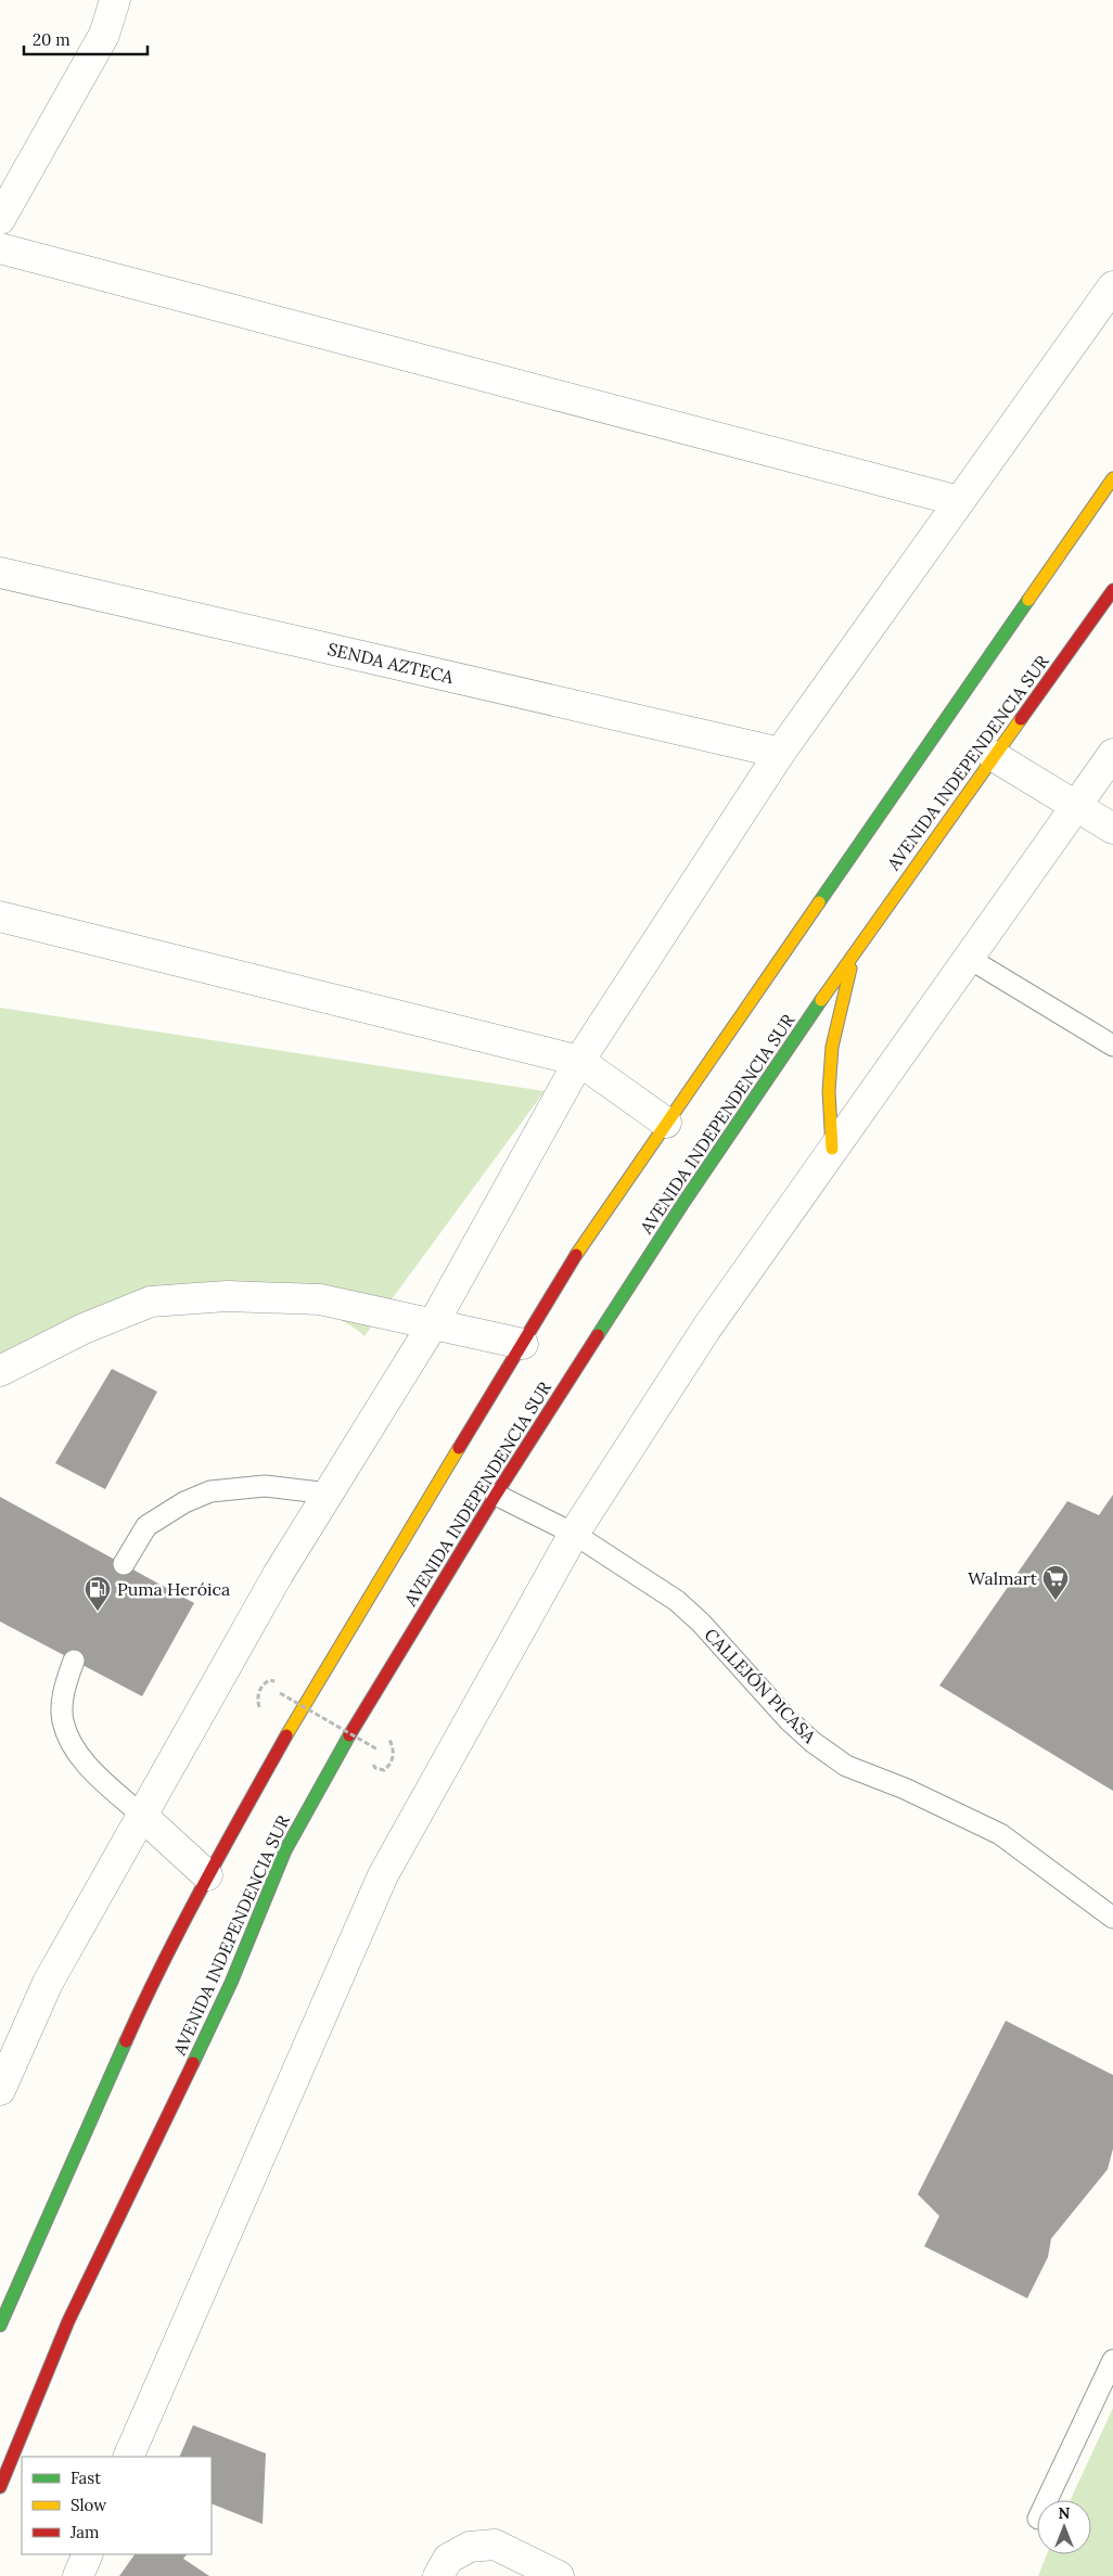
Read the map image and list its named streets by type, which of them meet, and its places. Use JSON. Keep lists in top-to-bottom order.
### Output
{
  "streets": {
    "highway": ["AVENIDA INDEPENDENCIA SUR"],
    "street": ["SENDA AZTECA"],
    "lane": ["CALLEJÓN PICASA"]
  },
  "crossings": [
    ["AVENIDA INDEPENDENCIA SUR", "CALLEJÓN PICASA"]
  ],
  "places": {
    "supermarket": ["Walmart"],
    "fuel station": ["Puma Heróica"]
  },
  "legend": ["Fast", "Slow", "Jam"],
  "scale_bar": "20 m",
  "north": "top"
}
